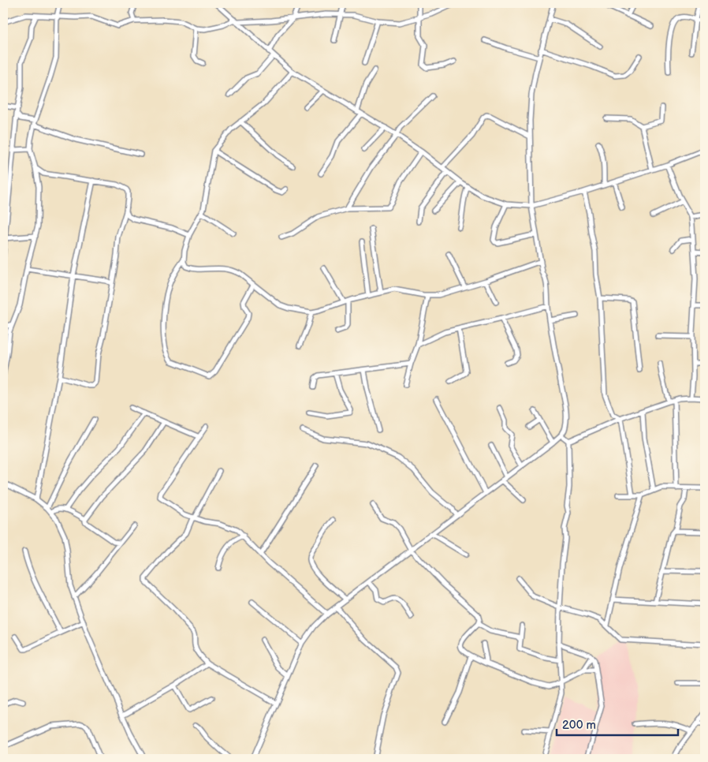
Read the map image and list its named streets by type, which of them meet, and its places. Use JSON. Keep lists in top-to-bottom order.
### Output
{
  "scale_bar": "200 m"
}
